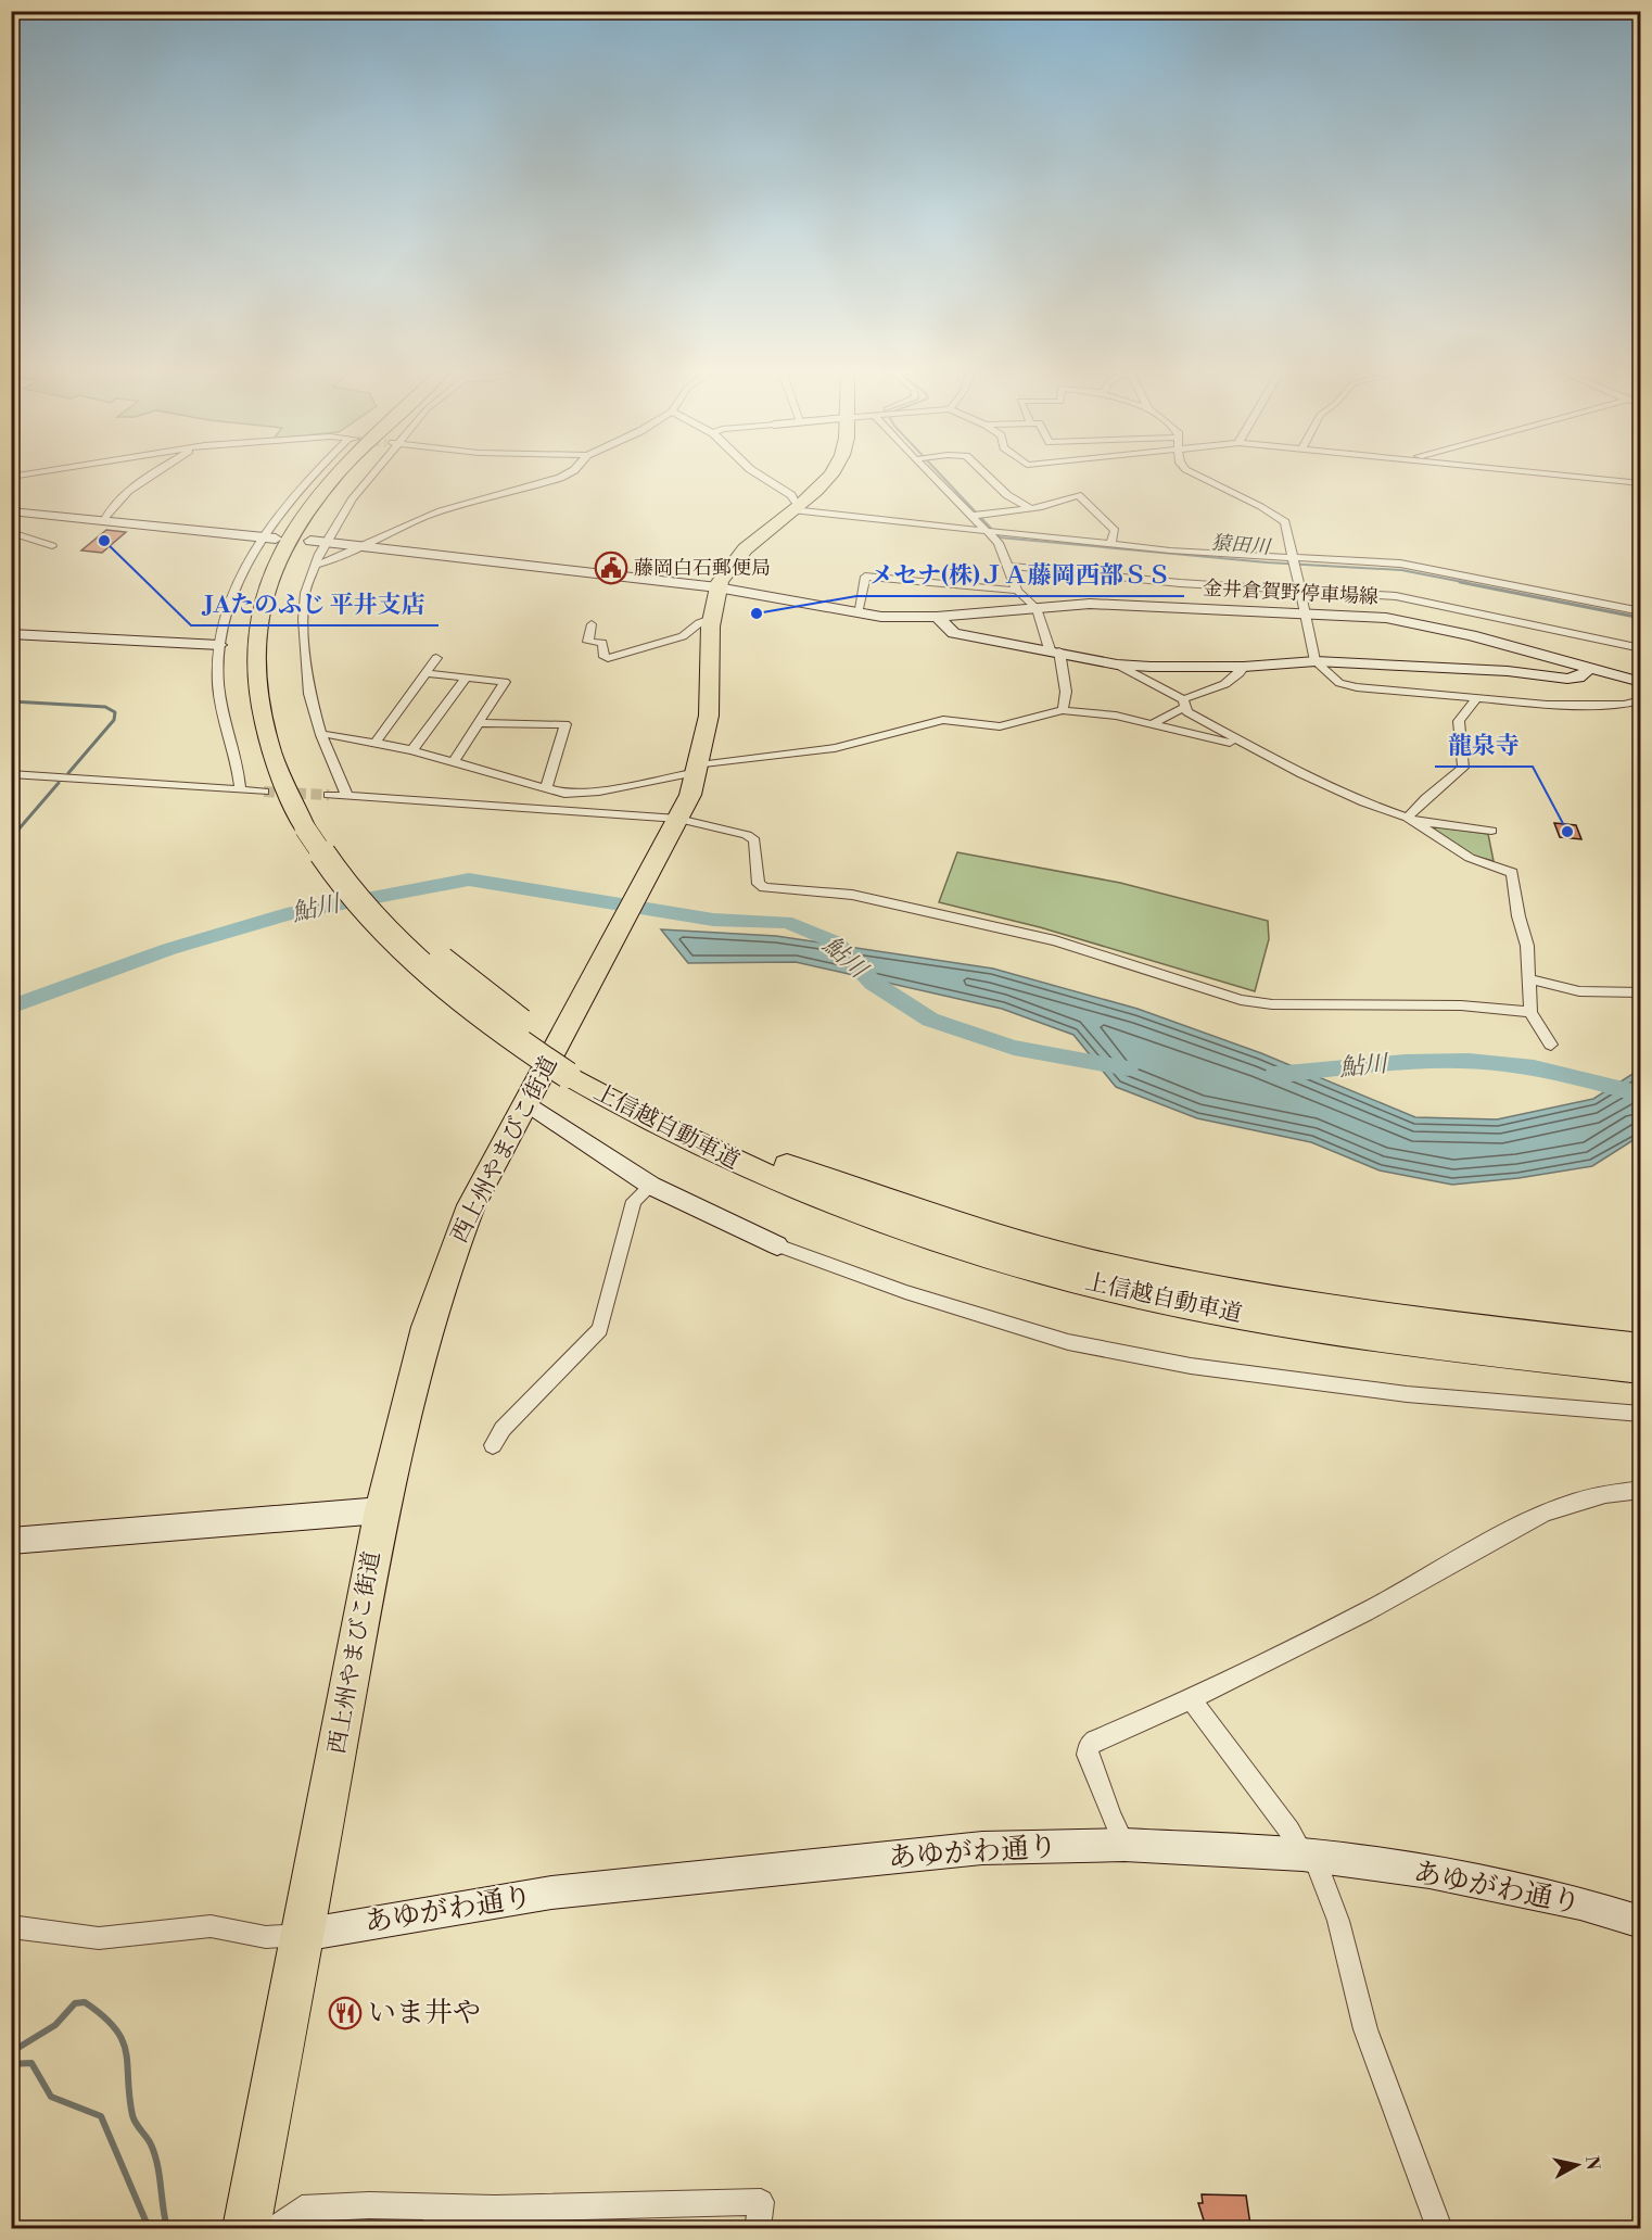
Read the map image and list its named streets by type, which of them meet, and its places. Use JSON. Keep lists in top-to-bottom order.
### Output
{
  "streets": {
    "highway": ["上信越自動車道", "西上州やまびこ街道"],
    "street": ["金井倉賀野停車場線", "あゆがわ通り"]
  },
  "crossings": [
    ["金井倉賀野停車場線", "西上州やまびこ街道"],
    ["西上州やまびこ街道", "あゆがわ通り"]
  ],
  "water": ["猿田川", "鮎川"],
  "places": {
    "other": ["JAたのふじ 平井支店", "メセナ(株)ＪＡ藤岡西部ＳＳ", "龍泉寺"],
    "public building": ["藤岡白石郵便局"],
    "restaurant": ["いま井や"]
  },
  "north": "right"
}
